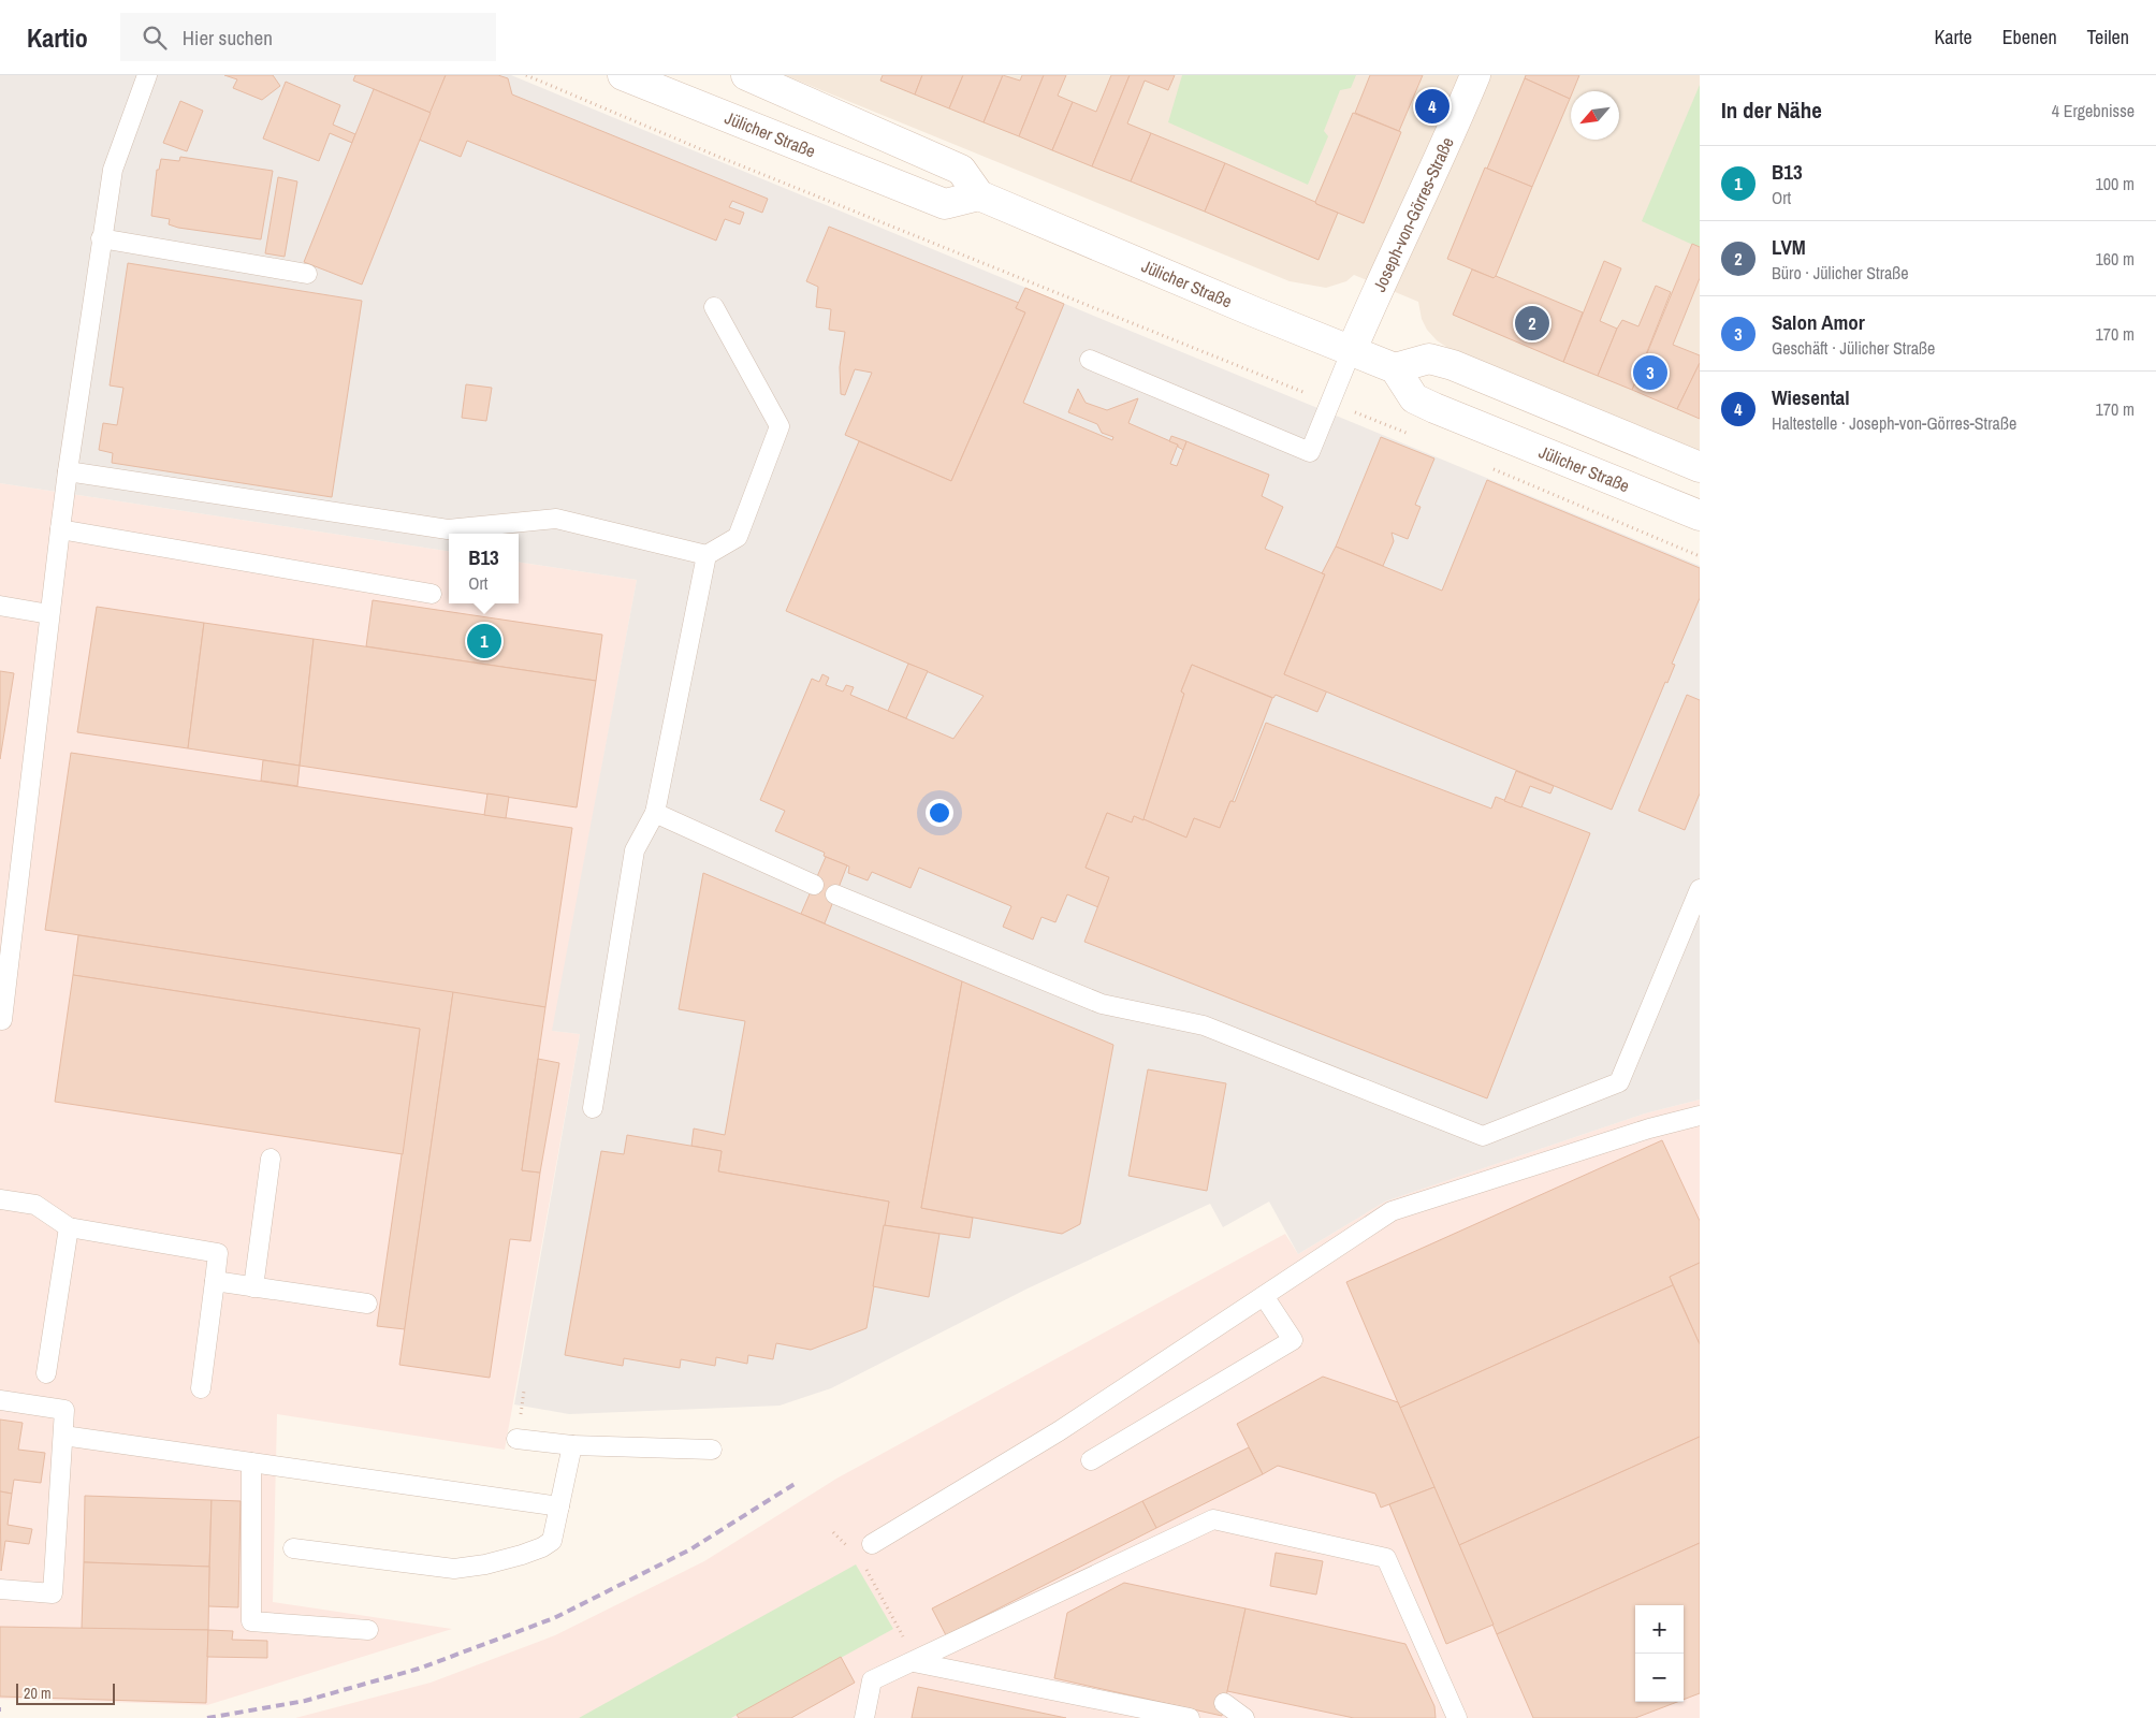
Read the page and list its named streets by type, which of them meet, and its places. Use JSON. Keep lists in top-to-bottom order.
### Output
{
  "streets": {
    "main road": ["Jülicher Straße", "Joseph-von-Görres-Straße"]
  },
  "crossings": [
    ["Jülicher Straße", "Joseph-von-Görres-Straße"]
  ],
  "scale_bar": "20 m",
  "north": "bottom left",
  "page": {
    "header": "Kartio",
    "search": "Hier suchen",
    "nav": ["Karte", "Ebenen", "Teilen"],
    "heading": ["In der Nähe", "4 Ergebnisse"],
    "pins": [
      "4",
      "2",
      "3",
      "1"
    ],
    "list": [
      {
        "mark": "1",
        "name": "B13",
        "note": "Ort",
        "value": "100 m"
      },
      {
        "mark": "2",
        "name": "LVM",
        "note": "Büro · Jülicher Straße",
        "value": "160 m"
      },
      {
        "mark": "3",
        "name": "Salon Amor",
        "note": "Geschäft · Jülicher Straße",
        "value": "170 m"
      },
      {
        "mark": "4",
        "name": "Wiesental",
        "note": "Haltestelle · Joseph-von-Görres-Straße",
        "value": "170 m"
      }
    ],
    "popup": ["B13", "Ort"],
    "map_buttons": ["+", "−"],
    "scale": "20 m"
  }
}
